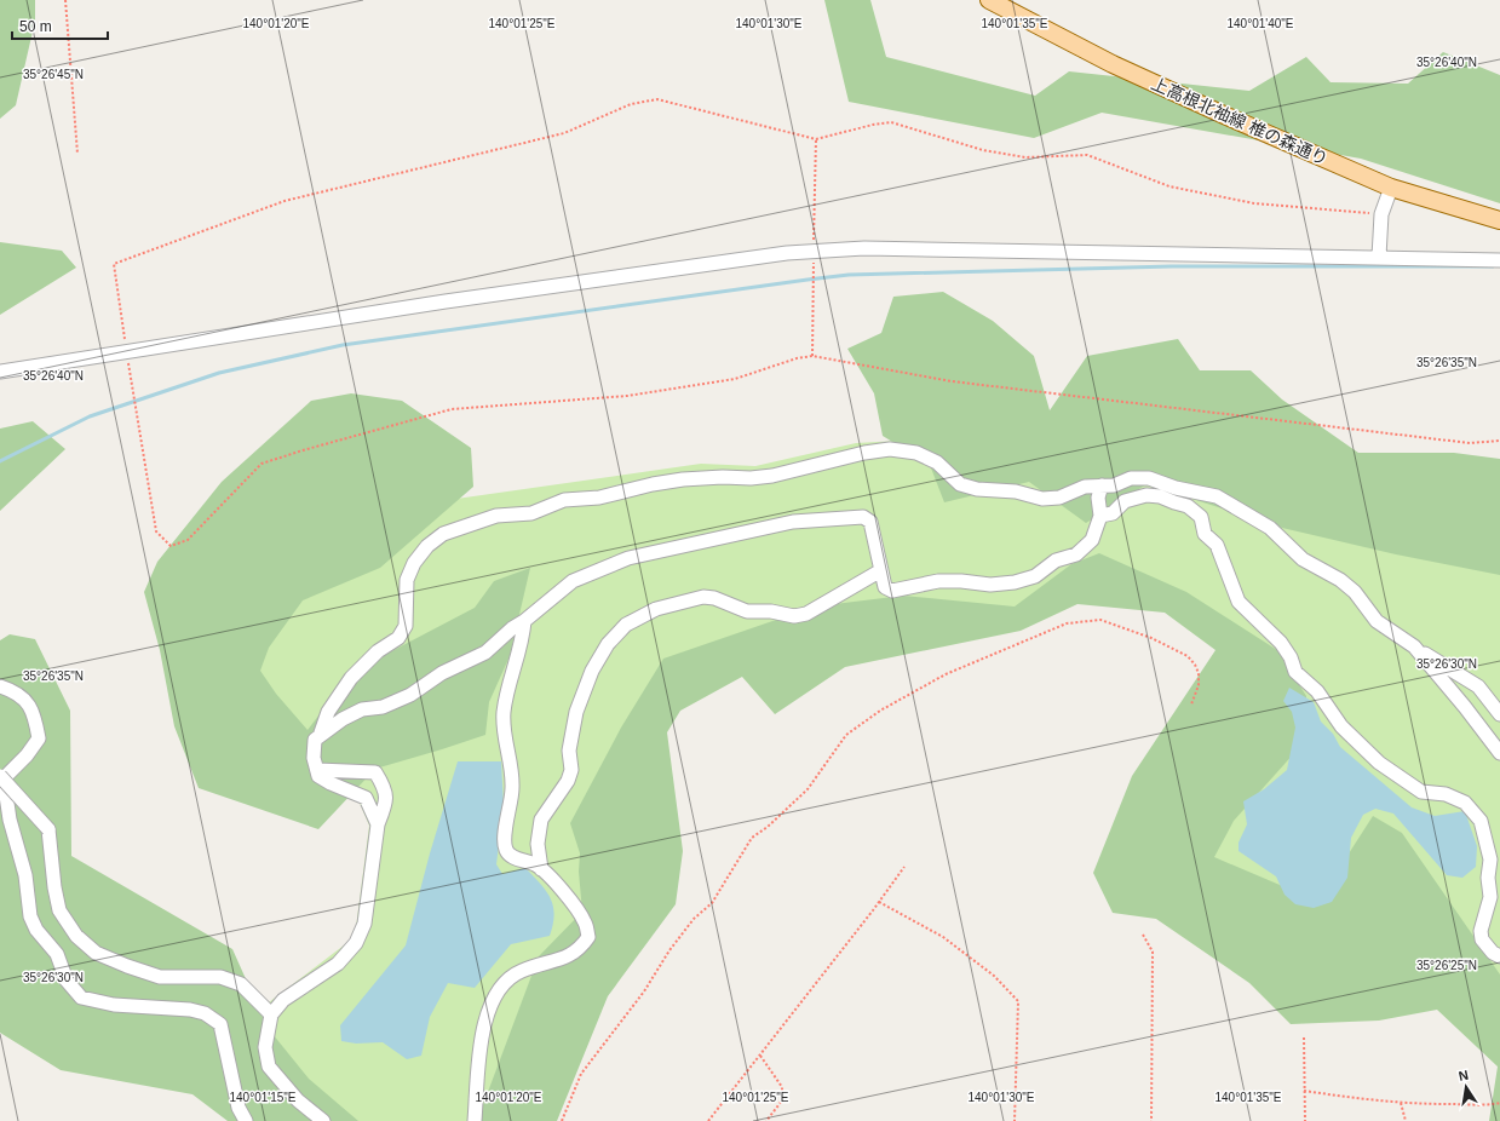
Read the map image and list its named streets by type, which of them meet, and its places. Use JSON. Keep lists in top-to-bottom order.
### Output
{
  "streets": {
    "main road": ["上高根北袖線 椎の森通り"]
  },
  "scale_bar": "50 m",
  "north": "top",
  "coordinates": [
    "140°01'20\"E",
    "140°01'25\"E",
    "140°01'30\"E",
    "140°01'35\"E",
    "140°01'40\"E",
    "35°26'40\"N",
    "35°26'45\"N",
    "35°26'35\"N",
    "35°26'30\"N",
    "35°26'25\"N",
    "140°01'15\"E"
  ]
}
